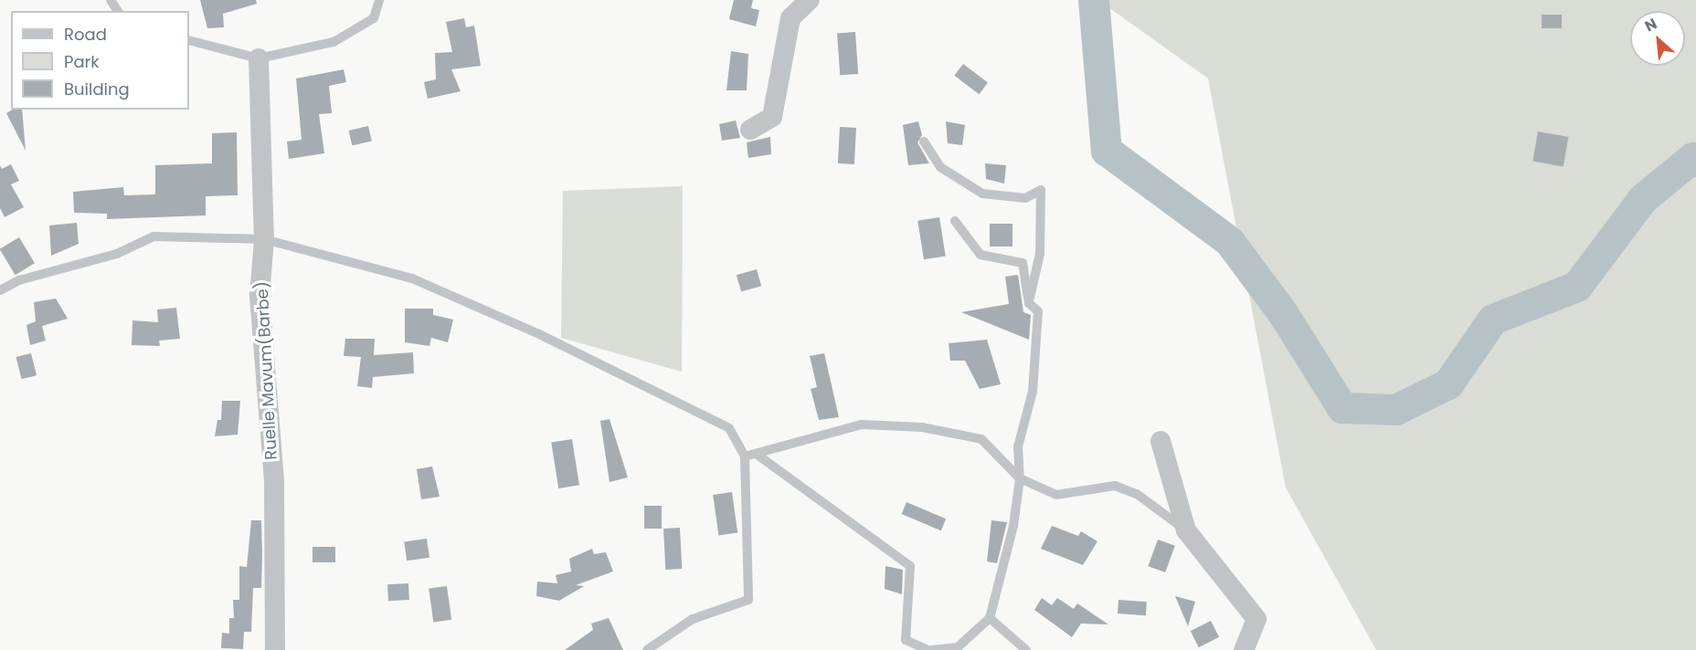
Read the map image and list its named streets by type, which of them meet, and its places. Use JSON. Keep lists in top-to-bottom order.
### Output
{
  "streets": {
    "street": ["Ruelle Mavum(Barbe)"]
  },
  "legend": ["Road", "Park", "Building"],
  "north": "top left"
}
